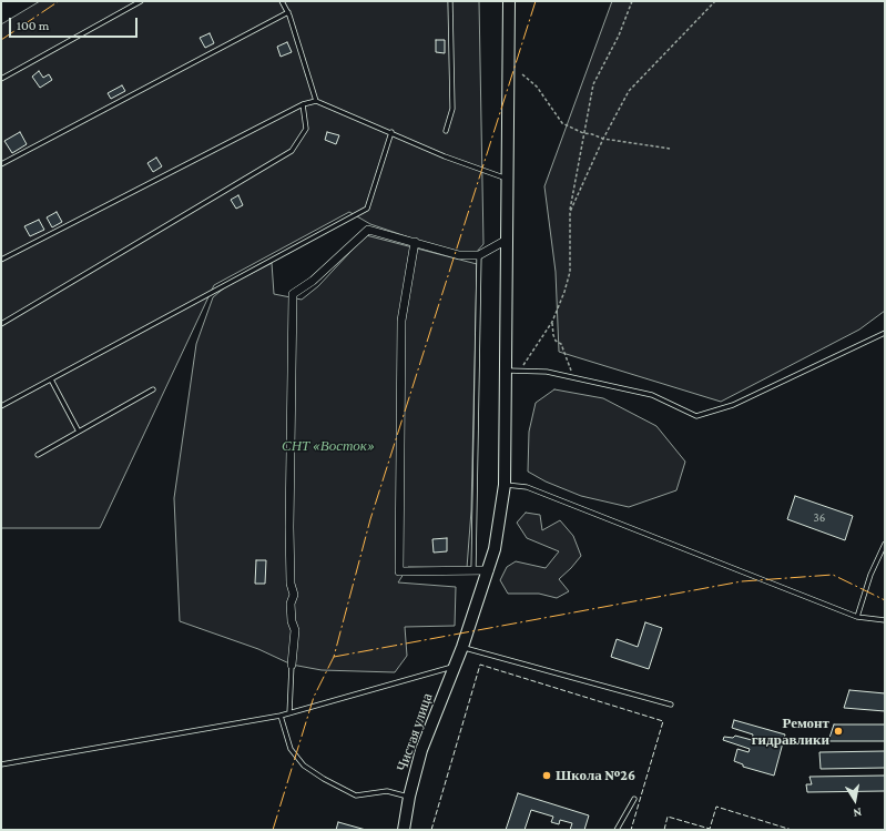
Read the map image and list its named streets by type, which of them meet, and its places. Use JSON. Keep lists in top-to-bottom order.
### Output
{
  "streets": {
    "main road": ["Чистая улица"]
  },
  "parks": ["СНТ «Восток»"],
  "places": ["Ремонт гидравлики", "Школа №26"],
  "house_numbers": ["36"],
  "scale_bar": "100 m",
  "north": "bottom"
}
